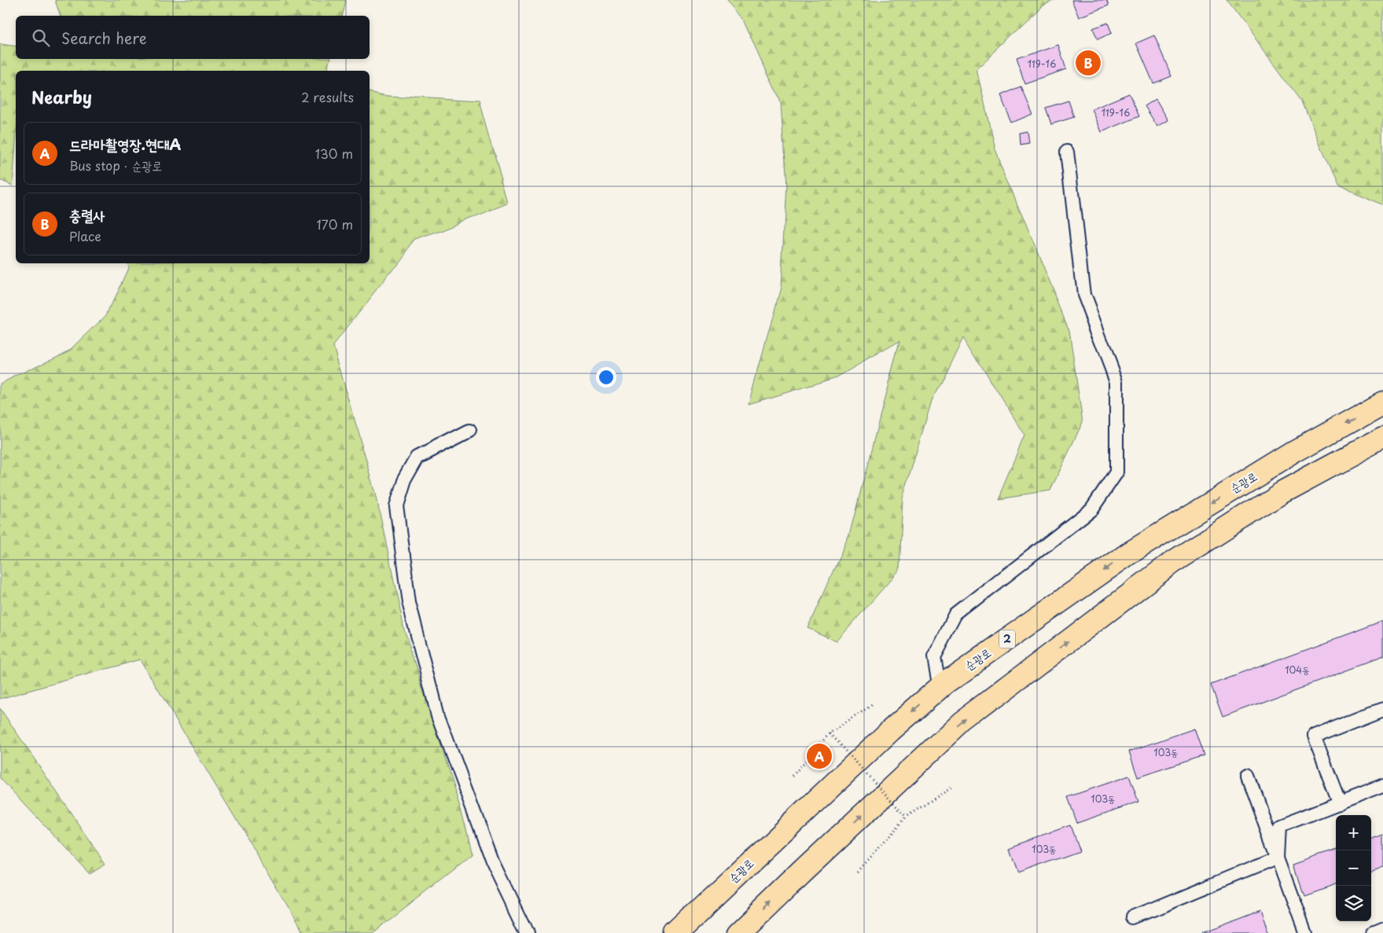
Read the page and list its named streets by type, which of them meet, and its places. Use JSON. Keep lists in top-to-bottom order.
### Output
{
  "streets": {
    "main road": ["순광로", "2"]
  },
  "house_numbers": [
    "119-16",
    "119-16",
    "104동",
    "103동",
    "103동",
    "103동"
  ],
  "page": {
    "search": "Search here",
    "pins": ["B", "A"],
    "heading": ["Nearby", "2 results"],
    "list": [
      {
        "mark": "A",
        "name": "드라마촬영장.현대A",
        "note": "Bus stop · 순광로",
        "value": "130 m"
      },
      {
        "mark": "B",
        "name": "충렬사",
        "note": "Place",
        "value": "170 m"
      }
    ],
    "map_buttons": ["+", "−"]
  }
}
